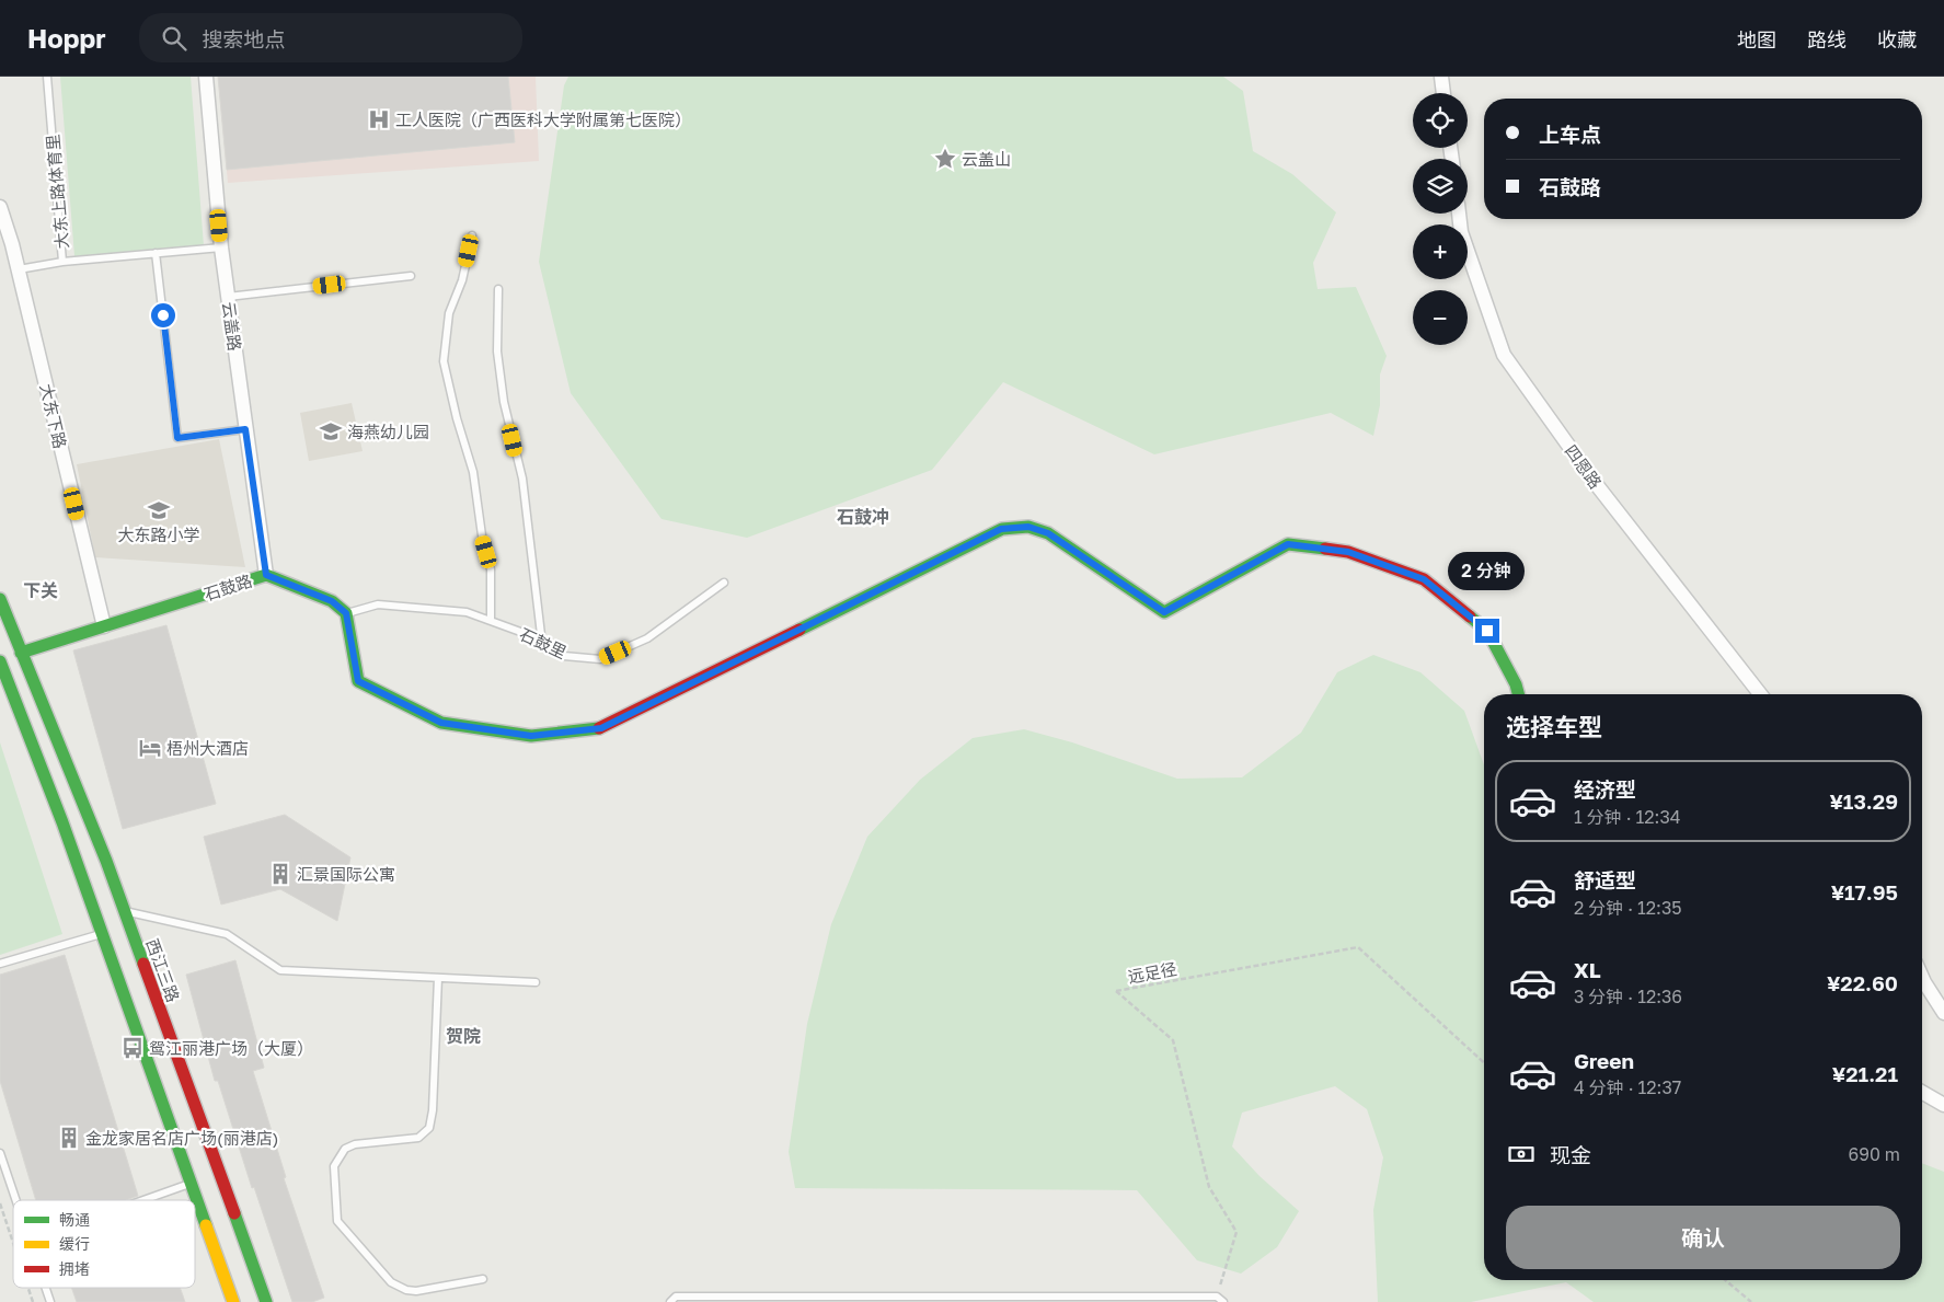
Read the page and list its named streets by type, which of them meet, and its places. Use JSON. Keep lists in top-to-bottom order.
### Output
{
  "streets": {
    "street": [
      "云盖路",
      "大东下路",
      "四恩路",
      "石鼓路",
      "西江三路"
    ],
    "lane": ["大东上路体育里", "石鼓里"],
    "path": ["远足径"]
  },
  "crossings": [
    ["大东上路体育里", "大东下路"],
    ["云盖路", "石鼓路"],
    ["大东下路", "石鼓路"],
    ["石鼓路", "石鼓里"],
    ["石鼓路", "西江三路"]
  ],
  "districts": ["石鼓冲", "下关", "贺院"],
  "places": {
    "hospital": ["工人医院（广西医科大学附属第七医院）"],
    "place": ["云盖山"],
    "school or university": ["海燕幼儿园", "大东路小学"],
    "hotel": ["梧州大酒店"],
    "building": ["汇景国际公寓", "金龙家居名店广场(丽港店)"],
    "bus stop": ["鸳江丽港广场（大厦）"]
  },
  "legend": ["畅通", "缓行", "拥堵"],
  "page": {
    "header": "Hoppr",
    "search": "搜索地点",
    "nav": ["地图", "路线", "收藏"],
    "map_buttons": ["+", "−"],
    "banner": ["上车点", "石鼓路"],
    "bubble": "2 分钟",
    "heading": "选择车型",
    "list": [
      {
        "name": "经济型",
        "note": "1 分钟 · 12:34",
        "value": "¥13.29"
      },
      {
        "name": "舒适型",
        "note": "2 分钟 · 12:35",
        "value": "¥17.95"
      },
      {
        "name": "XL",
        "note": "3 分钟 · 12:36",
        "value": "¥22.60"
      },
      {
        "name": "Green",
        "note": "4 分钟 · 12:37",
        "value": "¥21.21"
      }
    ],
    "pay": ["现金", "690 m"],
    "buttons": "确认"
  }
}
